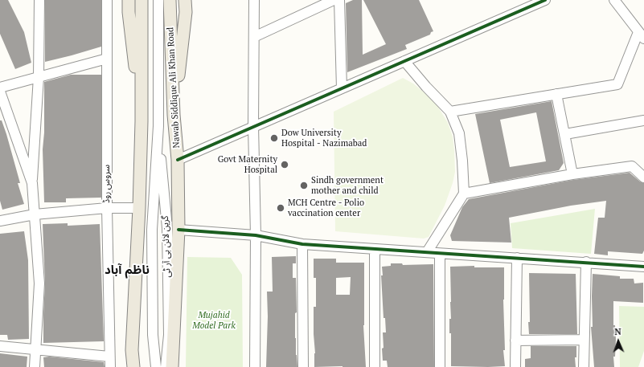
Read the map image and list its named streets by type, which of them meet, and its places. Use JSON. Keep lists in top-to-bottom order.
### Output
{
  "streets": {
    "main road": ["Nawab Siddique Ali Khan Road"],
    "street": ["سروس روڈ", "گرین لائن بی آر ٹی"]
  },
  "districts": ["ناظم آباد"],
  "parks": ["Mujahid Model Park"],
  "places": [
    "Dow University Hospital - Nazimabad",
    "Govt Maternity Hospital",
    "Sindh government mother and child",
    "MCH Centre - Polio vaccination center"
  ],
  "north": "top"
}
